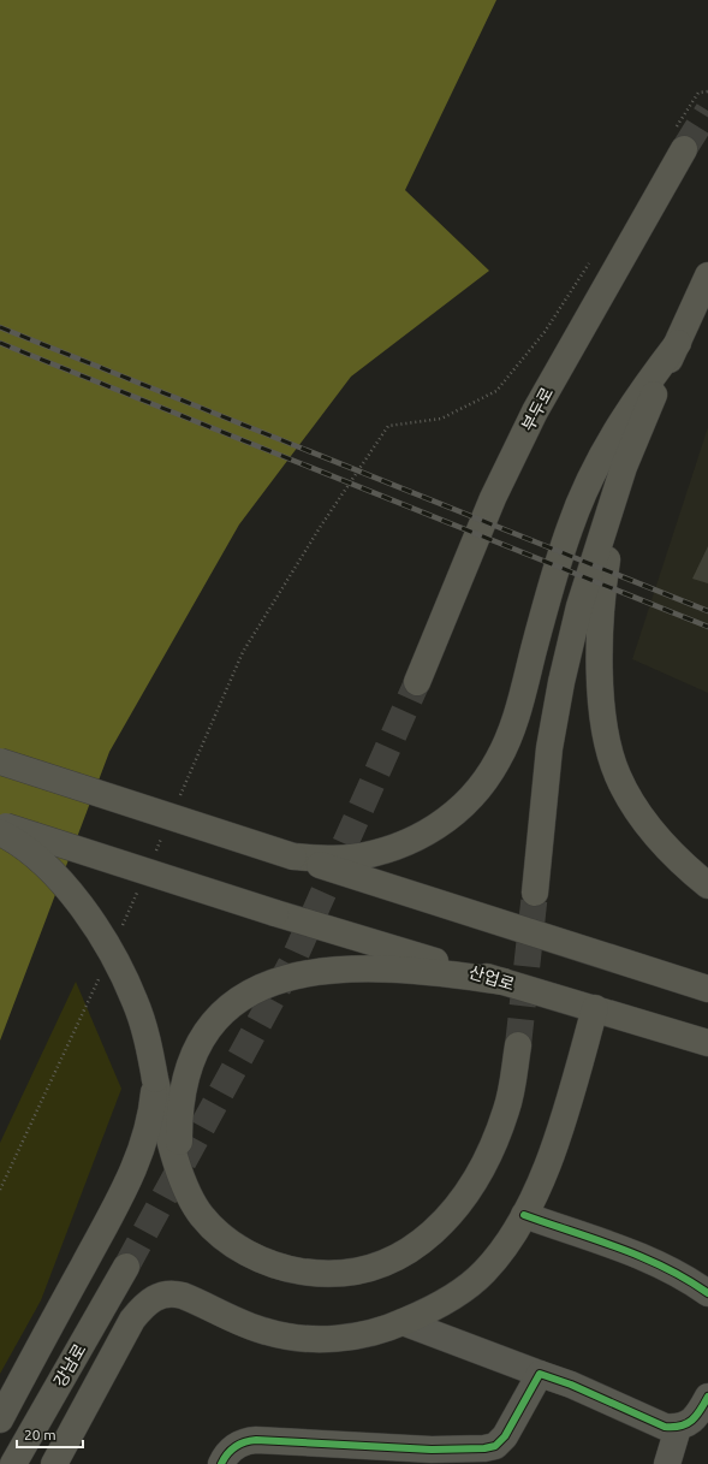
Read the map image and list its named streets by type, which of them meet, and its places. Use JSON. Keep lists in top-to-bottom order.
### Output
{
  "streets": {
    "main road": ["부두로", "산업로", "강남로"]
  },
  "scale_bar": "20 m"
}
